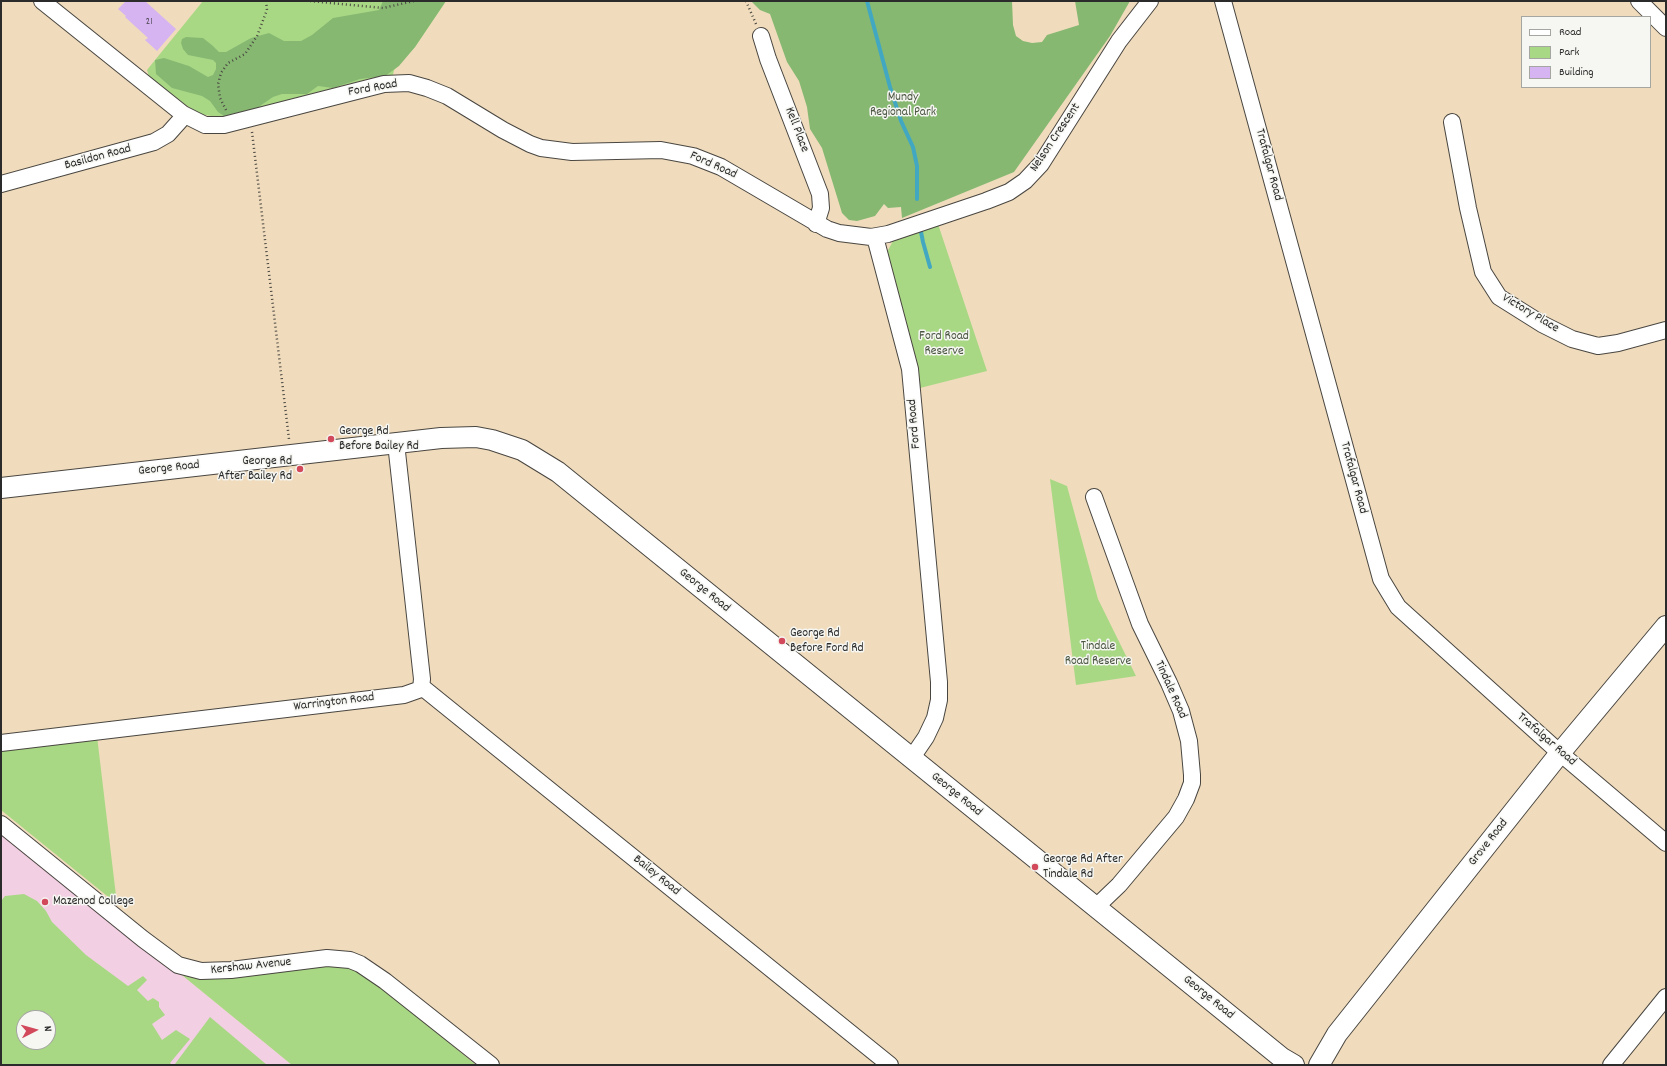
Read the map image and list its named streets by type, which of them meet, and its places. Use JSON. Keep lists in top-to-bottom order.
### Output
{
  "streets": {
    "street": [
      "Ford Road",
      "Kell Place",
      "Nelson Crescent",
      "Basildon Road",
      "Trafalgar Road",
      "Victory Place",
      "George Road",
      "Tindale Road",
      "Warrington Road",
      "Grove Road",
      "Bailey Road",
      "Kershaw Avenue"
    ]
  },
  "crossings": [
    ["Ford Road", "Kell Place"],
    ["Ford Road", "Nelson Crescent"],
    ["Ford Road", "Basildon Road"],
    ["Ford Road", "George Road"],
    ["Trafalgar Road", "Grove Road"],
    ["George Road", "Tindale Road"],
    ["Warrington Road", "Bailey Road"]
  ],
  "parks": ["Mundy Regional Park", "Ford Road Reserve", "Tindale Road Reserve"],
  "places": [
    "George Rd Before Bailey Rd",
    "George Rd After Bailey Rd",
    "George Rd Before Ford Rd",
    "George Rd After Tindale Rd",
    "Mazenod College"
  ],
  "house_numbers": ["21"],
  "legend": ["Road", "Park", "Building"],
  "north": "right"
}
